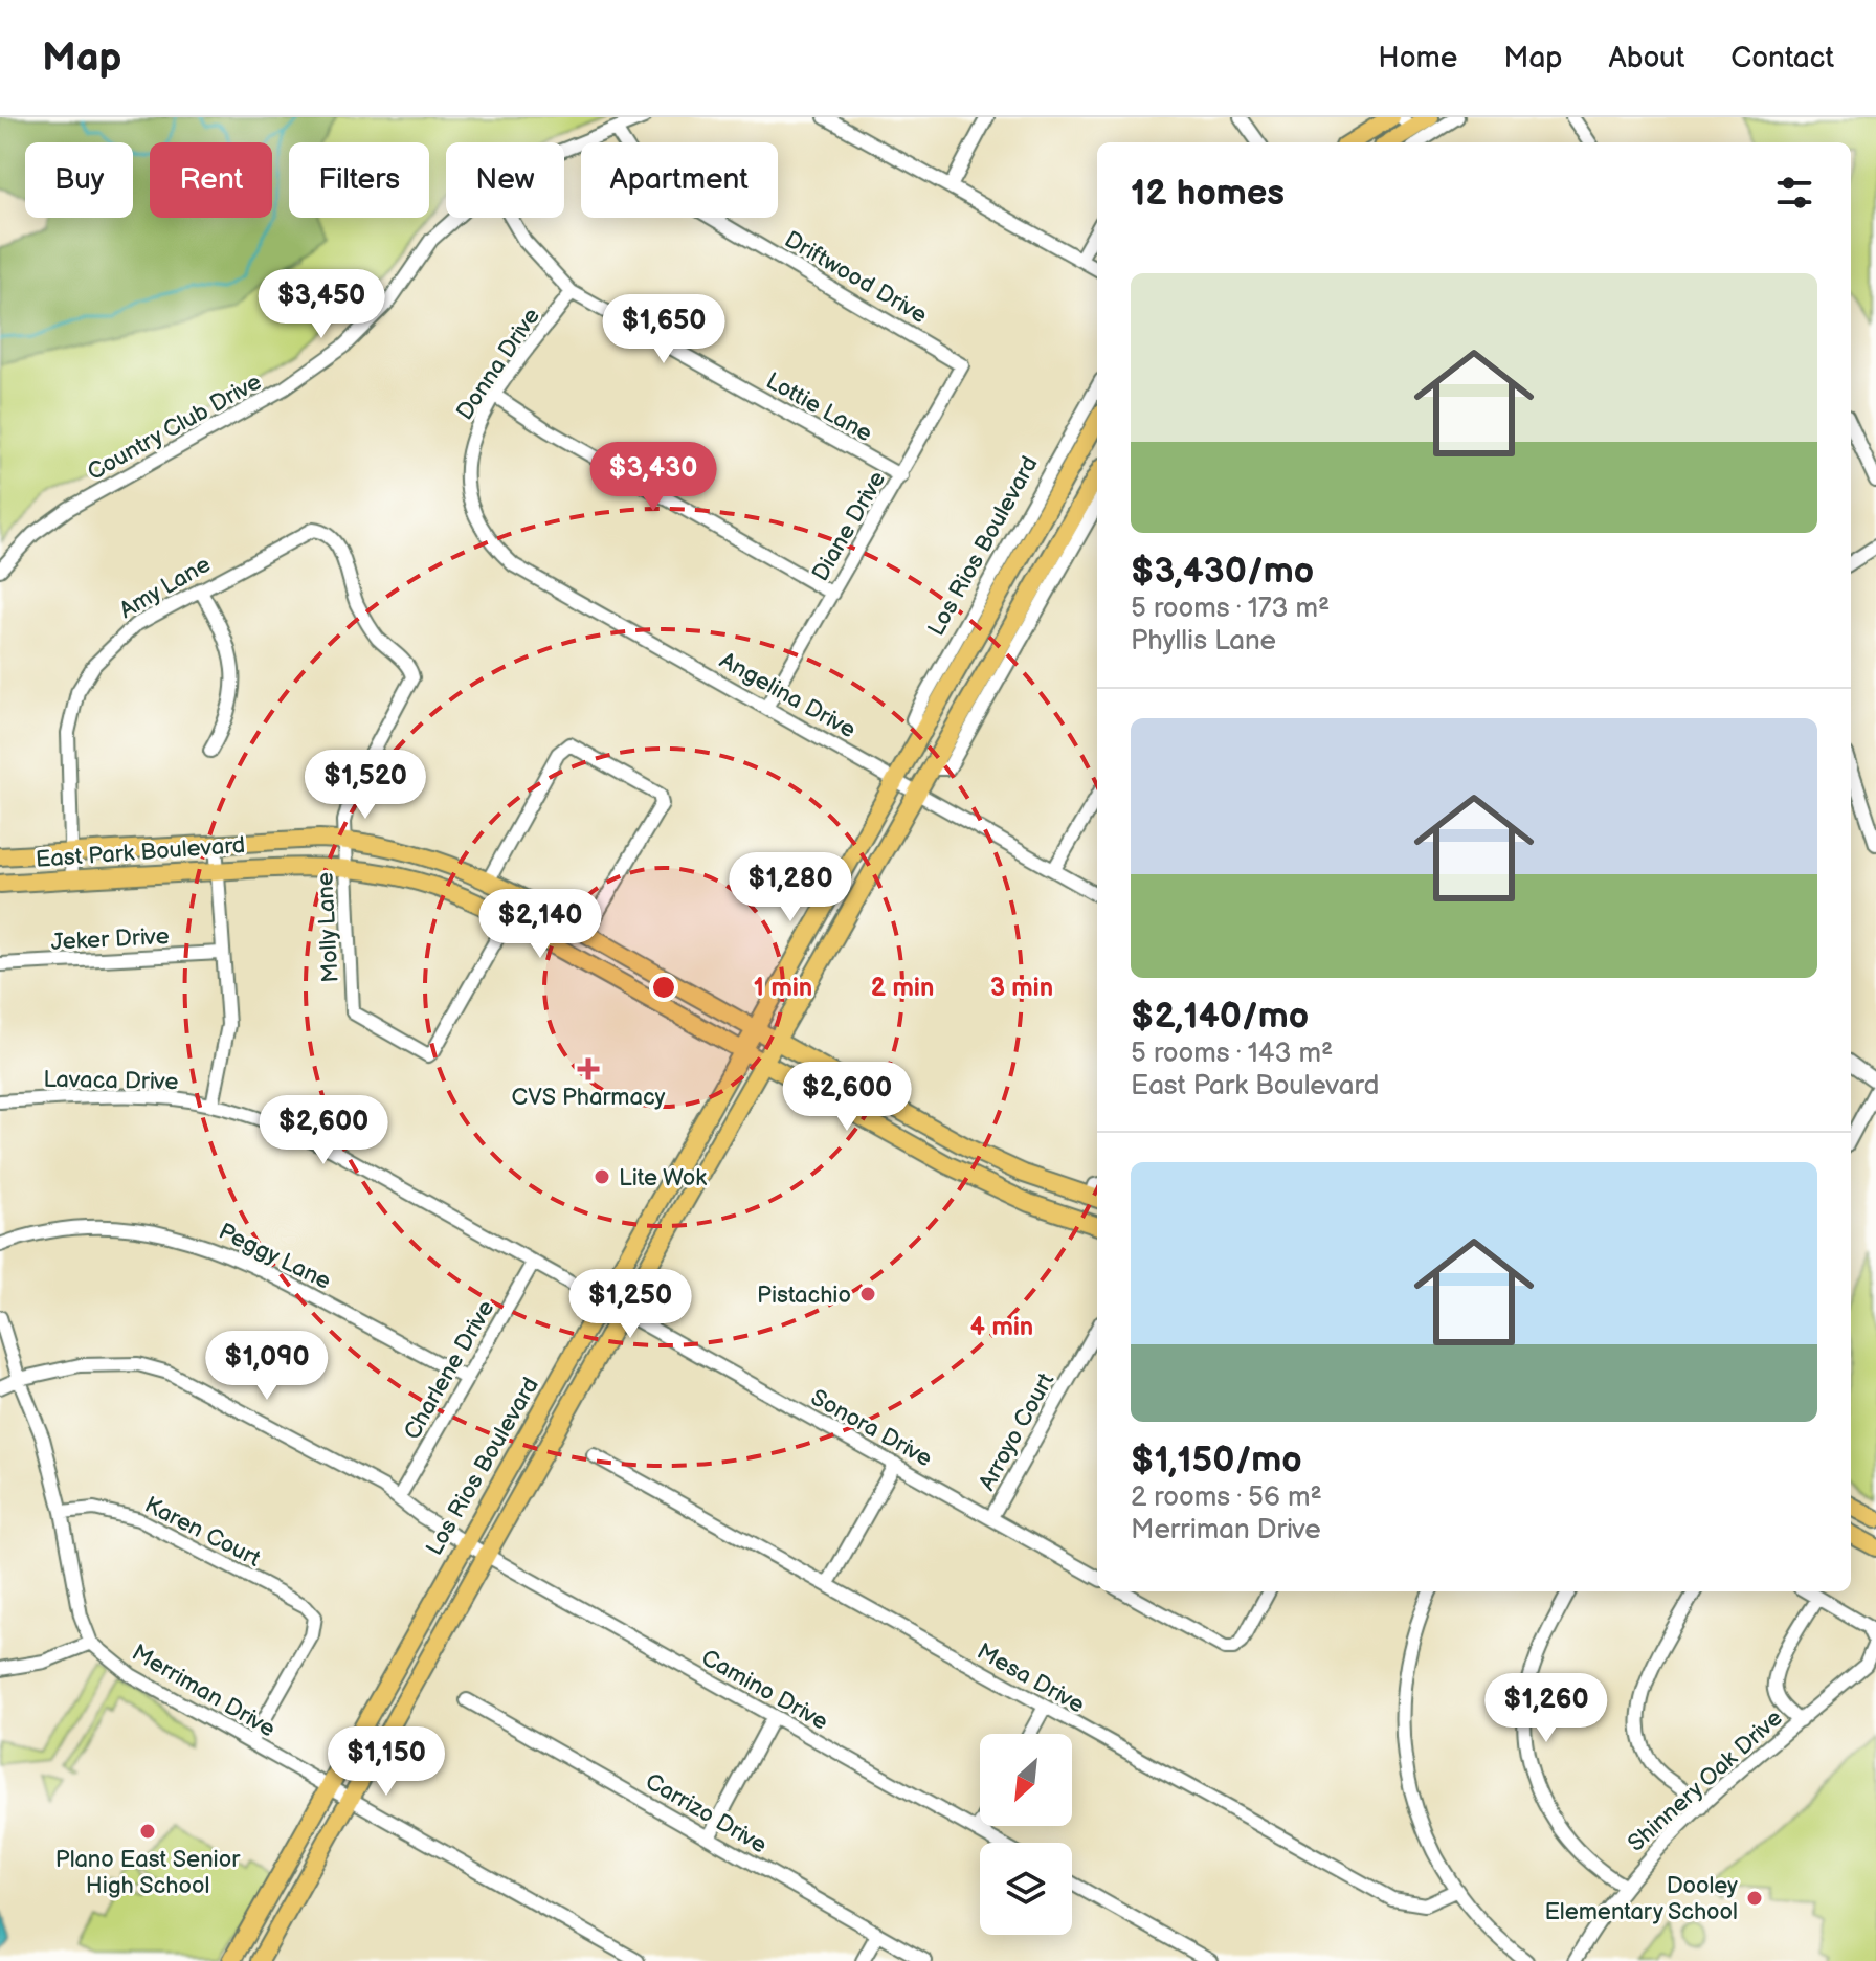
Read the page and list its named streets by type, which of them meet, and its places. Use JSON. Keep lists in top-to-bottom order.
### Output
{
  "streets": {
    "main road": ["Los Rios Boulevard", "East Park Boulevard"],
    "street": [
      "Driftwood Drive",
      "Donna Drive",
      "Lottie Lane",
      "Country Club Drive",
      "Diane Drive",
      "Amy Lane",
      "Angelina Drive",
      "Molly Lane",
      "Jeker Drive",
      "Lavaca Drive",
      "Peggy Lane",
      "Charlene Drive",
      "Sonora Drive",
      "Arroyo Court",
      "Karen Court",
      "Mesa Drive",
      "Camino Drive",
      "Merriman Drive",
      "Shinnery Oak Drive",
      "Carrizo Drive"
    ]
  },
  "crossings": [
    ["Driftwood Drive", "Country Club Drive"],
    ["Driftwood Drive", "Diane Drive"],
    ["Donna Drive", "Lottie Lane"],
    ["Donna Drive", "Angelina Drive"],
    ["Lottie Lane", "Diane Drive"],
    ["Diane Drive", "Angelina Drive"],
    ["Los Rios Boulevard", "Angelina Drive"],
    ["Los Rios Boulevard", "East Park Boulevard"],
    ["Los Rios Boulevard", "Lavaca Drive"],
    ["Los Rios Boulevard", "Sonora Drive"],
    ["Los Rios Boulevard", "Camino Drive"],
    ["Los Rios Boulevard", "Merriman Drive"],
    ["Amy Lane", "East Park Boulevard"],
    ["Amy Lane", "Molly Lane"],
    ["East Park Boulevard", "Molly Lane"],
    ["Lavaca Drive", "Charlene Drive"],
    ["Lavaca Drive", "Sonora Drive"],
    ["Peggy Lane", "Charlene Drive"],
    ["Charlene Drive", "Camino Drive"],
    ["Sonora Drive", "Arroyo Court"],
    ["Karen Court", "Merriman Drive"]
  ],
  "places": {
    "health": ["CVS Pharmacy"],
    "other": [
      "Lite Wok",
      "Pistachio",
      "Plano East Senior High School",
      "Dooley Elementary School"
    ]
  },
  "north": "bottom left",
  "page": {
    "header": "Map",
    "nav": [
      "Home",
      "Map",
      "About",
      "Contact"
    ],
    "chip": [
      "Buy",
      "Rent",
      "Filters",
      "New",
      "Apartment"
    ],
    "heading": "12 homes",
    "list": [
      {
        "name": "$3,430/mo",
        "note": "5 rooms · 173 m² · Phyllis Lane"
      },
      {
        "name": "$2,140/mo",
        "note": "5 rooms · 143 m² · East Park Boulevard"
      },
      {
        "name": "$1,150/mo",
        "note": "2 rooms · 56 m² · Merriman Drive"
      }
    ],
    "price": [
      "$3,450",
      "$1,650",
      "$3,430",
      "$1,520",
      "$1,280",
      "$2,140",
      "$2,600",
      "$2,600",
      "$1,250",
      "$1,090",
      "$1,260",
      "$1,150"
    ]
  },
  "rings": [
    "1 min",
    "2 min",
    "3 min",
    "4 min"
  ]
}
